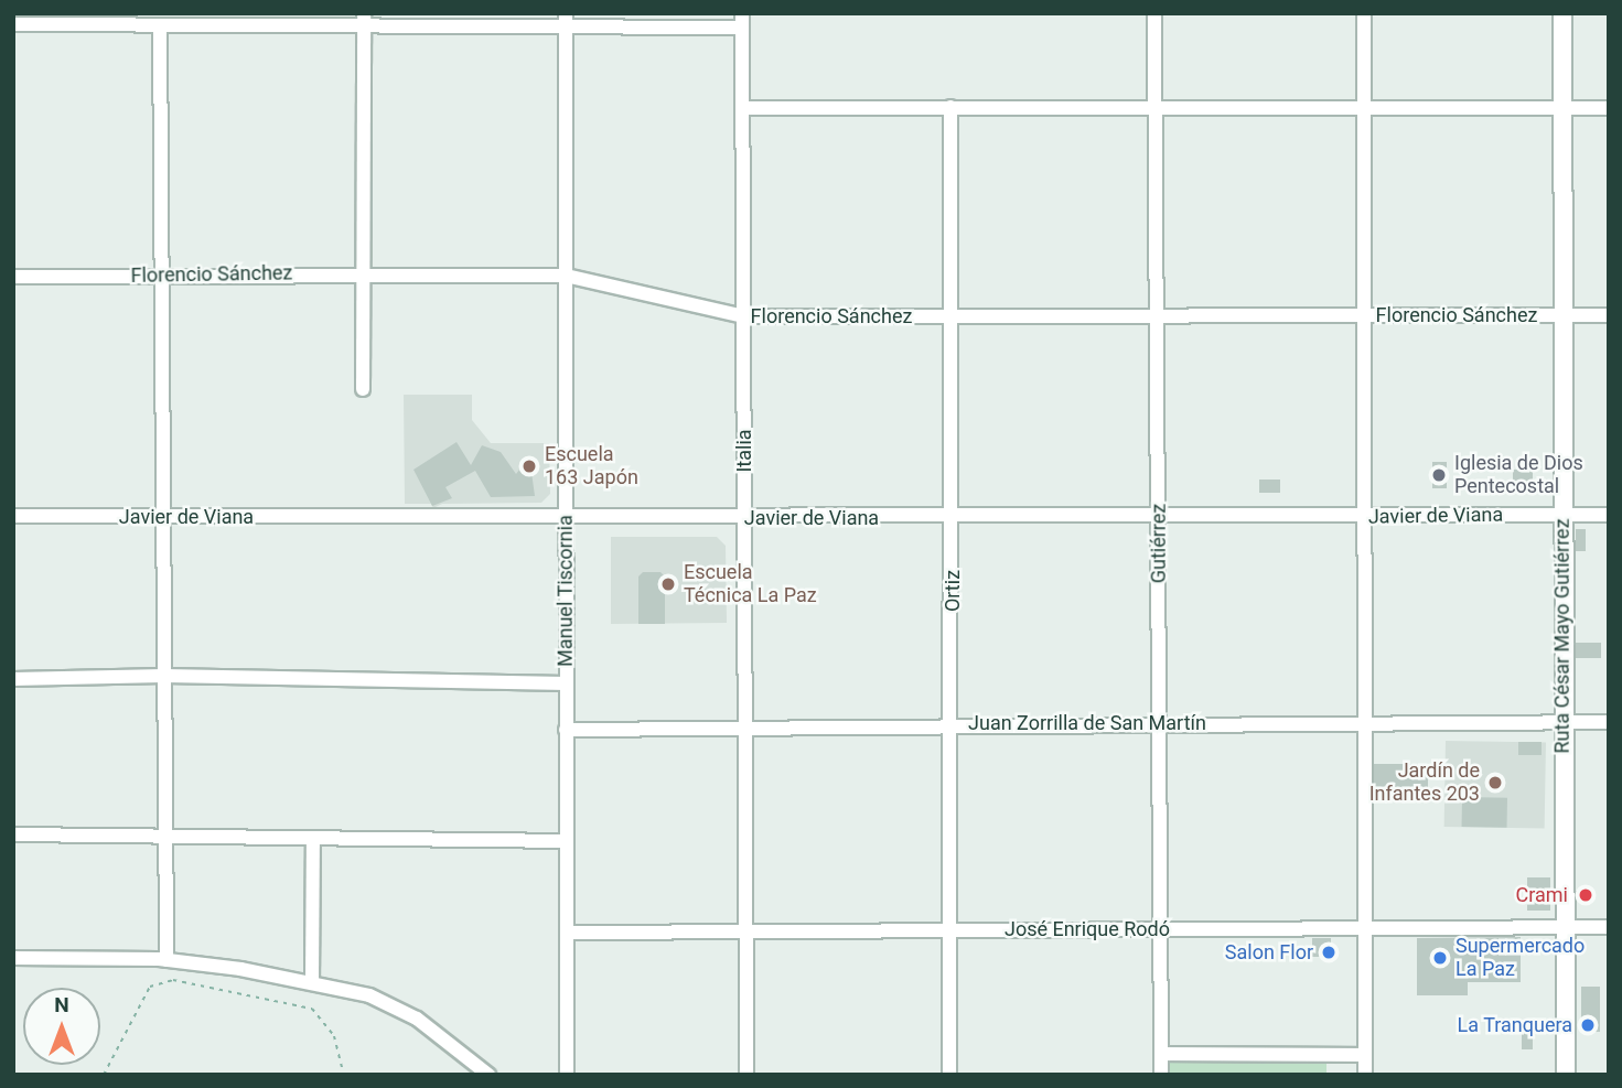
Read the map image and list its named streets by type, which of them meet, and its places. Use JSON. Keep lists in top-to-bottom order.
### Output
{
  "streets": {
    "street": [
      "Florencio Sánchez",
      "Italia",
      "Javier de Viana",
      "Gutiérrez",
      "Manuel Tiscornia",
      "Ortiz",
      "Ruta César Mayo Gutiérrez",
      "Juan Zorrilla de San Martín",
      "José Enrique Rodó"
    ]
  },
  "crossings": [
    ["Florencio Sánchez", "Italia"],
    ["Florencio Sánchez", "Gutiérrez"],
    ["Florencio Sánchez", "Manuel Tiscornia"],
    ["Florencio Sánchez", "Ortiz"],
    ["Florencio Sánchez", "Ruta César Mayo Gutiérrez"],
    ["Italia", "Javier de Viana"],
    ["Italia", "Juan Zorrilla de San Martín"],
    ["Italia", "José Enrique Rodó"],
    ["Javier de Viana", "Gutiérrez"],
    ["Javier de Viana", "Manuel Tiscornia"],
    ["Javier de Viana", "Ortiz"],
    ["Javier de Viana", "Ruta César Mayo Gutiérrez"],
    ["Gutiérrez", "Juan Zorrilla de San Martín"],
    ["Gutiérrez", "José Enrique Rodó"],
    ["Manuel Tiscornia", "Juan Zorrilla de San Martín"],
    ["Manuel Tiscornia", "José Enrique Rodó"],
    ["Ortiz", "Juan Zorrilla de San Martín"],
    ["Ortiz", "José Enrique Rodó"],
    ["Ruta César Mayo Gutiérrez", "Juan Zorrilla de San Martín"],
    ["Ruta César Mayo Gutiérrez", "José Enrique Rodó"]
  ],
  "places": [
    "Escuela 163 Japón",
    "Iglesia de Dios Pentecostal",
    "Escuela Técnica La Paz",
    "Jardín de Infantes 203",
    "Crami",
    "Salon Flor",
    "Supermercado La Paz",
    "La Tranquera"
  ],
  "north": "top"
}
